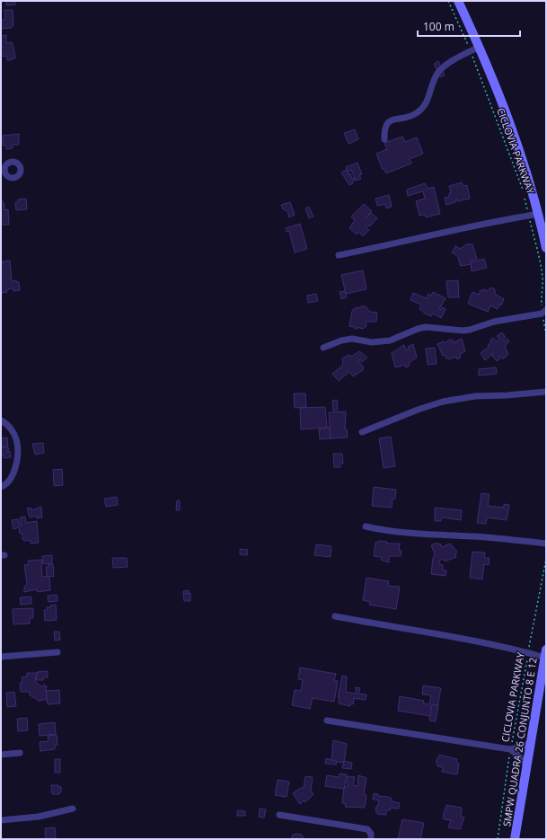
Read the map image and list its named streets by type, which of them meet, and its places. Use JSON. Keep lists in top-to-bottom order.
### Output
{
  "streets": {
    "street": ["SMPW QUADRA 26 CONJUNTO 8 E 12"],
    "path": ["CICLOVIA PARKWAY"]
  },
  "scale_bar": "100 m"
}
